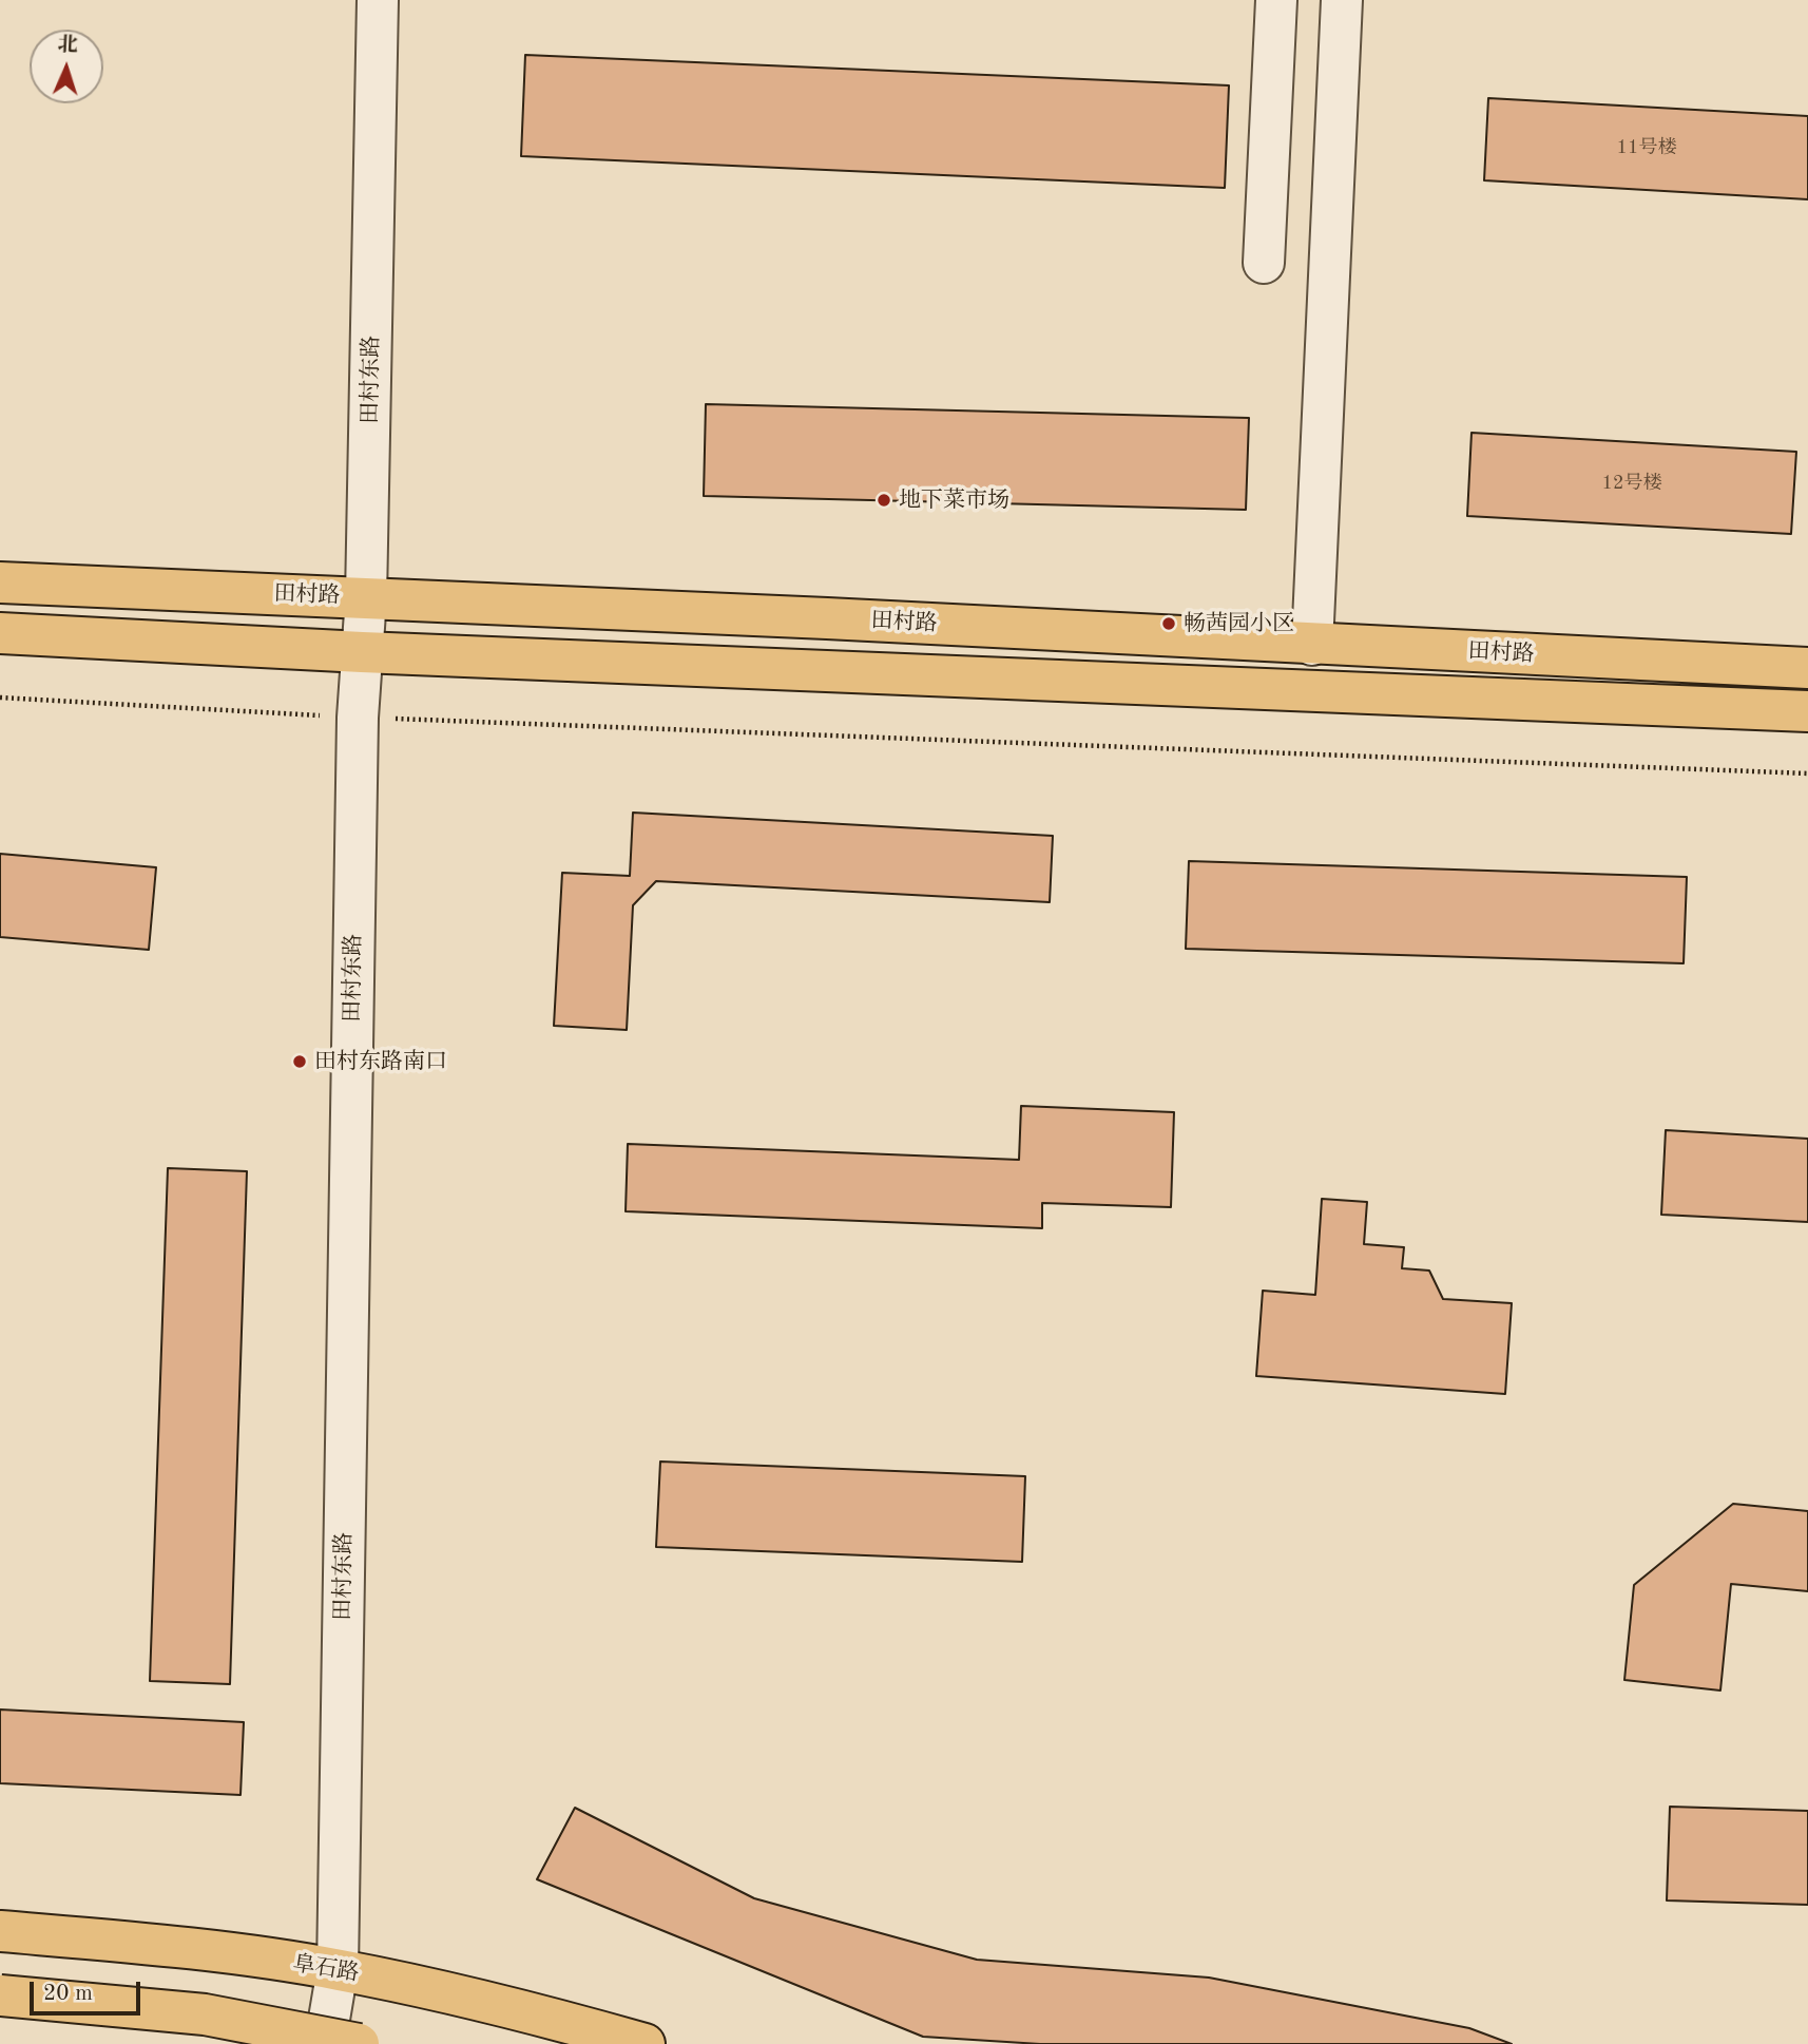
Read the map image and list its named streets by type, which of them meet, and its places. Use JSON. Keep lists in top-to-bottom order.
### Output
{
  "streets": {
    "main road": ["田村路", "阜石路"],
    "street": ["田村东路"]
  },
  "crossings": [
    ["田村东路", "田村路"],
    ["田村东路", "阜石路"]
  ],
  "places": ["地下菜市场", "畅茜园小区", "田村东路南口"],
  "house_numbers": ["11号楼", "12号楼"],
  "scale_bar": "20 m",
  "north": "top"
}
